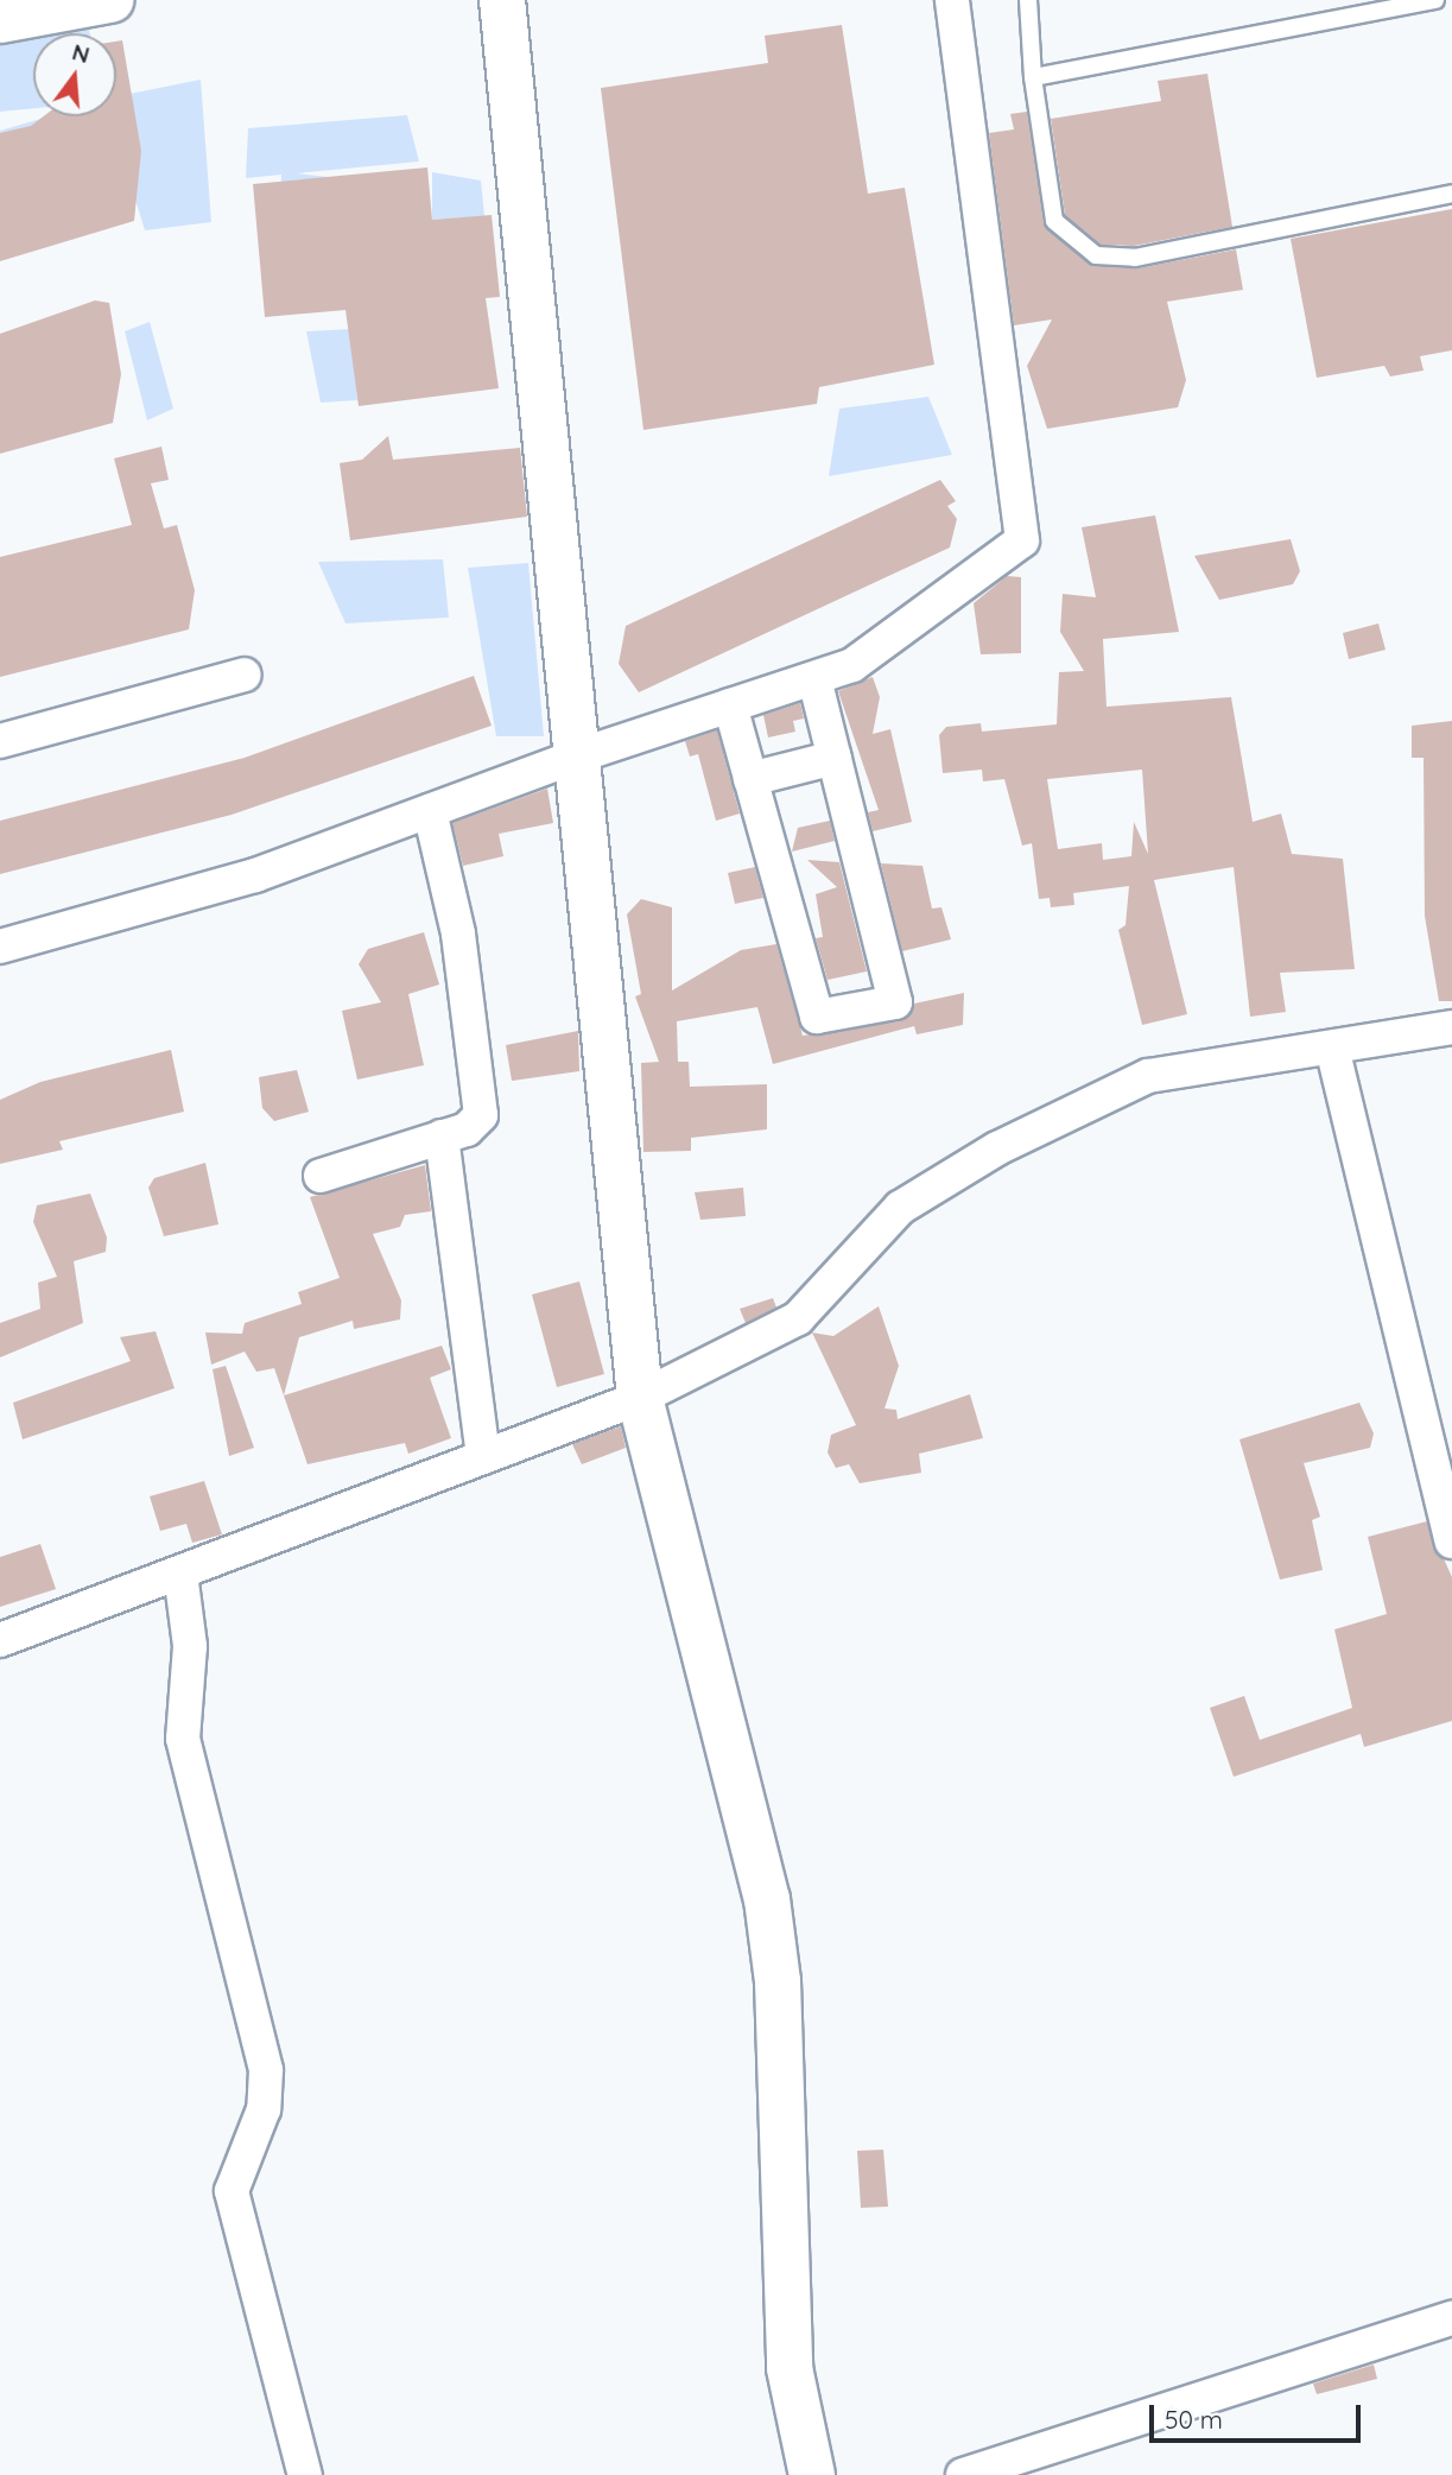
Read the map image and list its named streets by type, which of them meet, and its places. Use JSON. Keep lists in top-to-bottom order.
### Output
{
  "scale_bar": "50 m",
  "north": "top"
}
